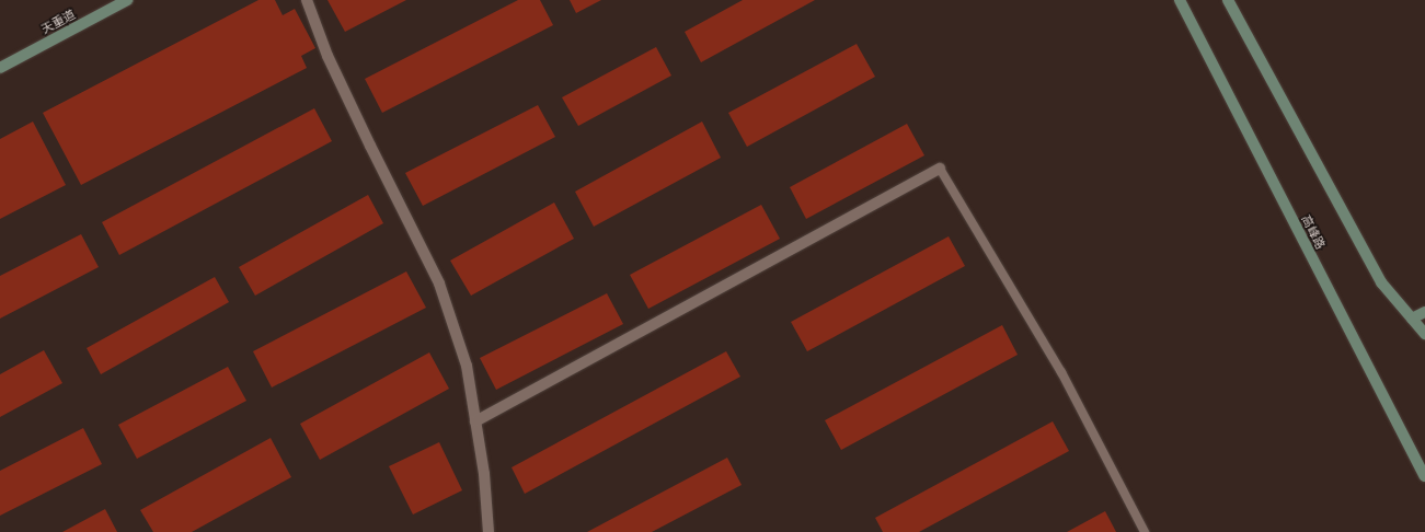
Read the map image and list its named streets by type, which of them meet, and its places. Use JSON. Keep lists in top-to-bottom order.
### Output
{
  "streets": {
    "main road": ["天重道", "高峰路"]
  }
}
